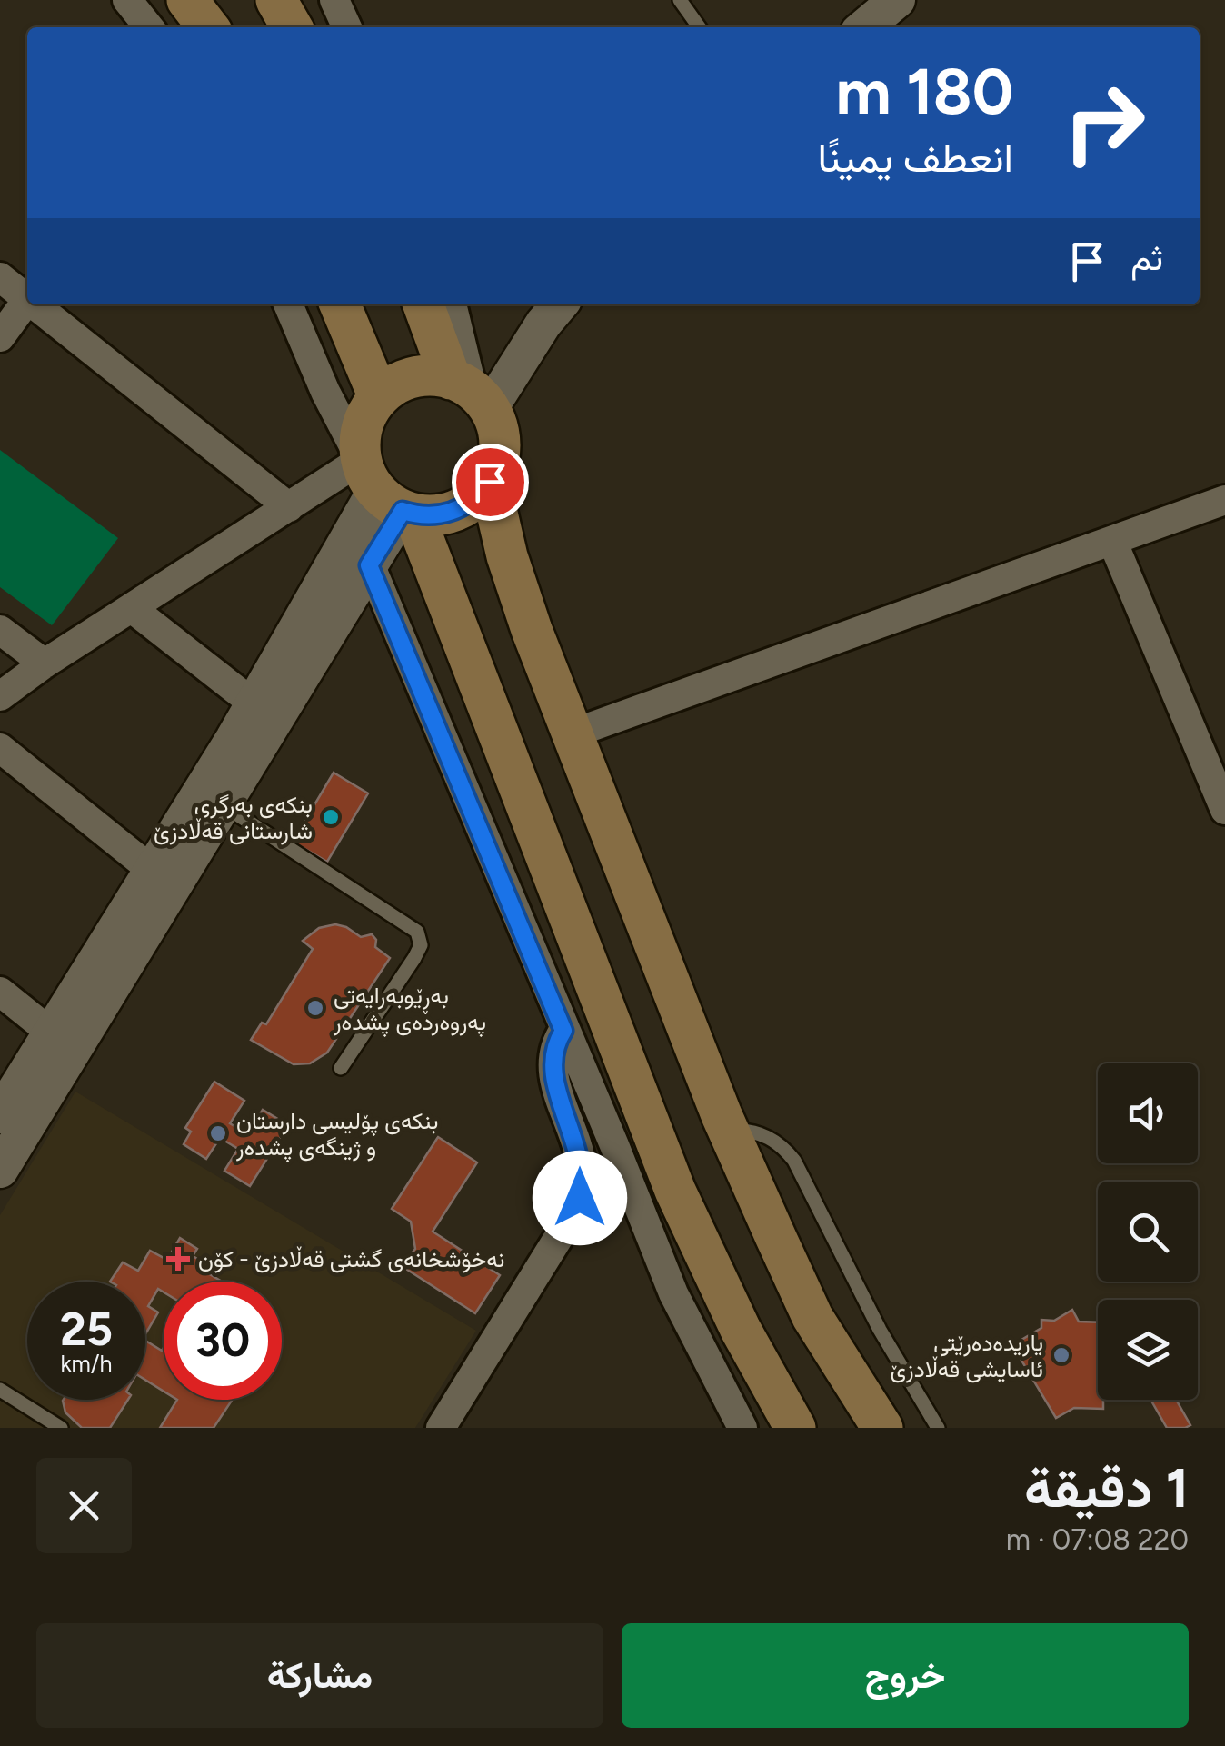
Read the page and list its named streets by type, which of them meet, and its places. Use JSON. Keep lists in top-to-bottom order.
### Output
{
  "places": {
    "other": [
      "بنکەی بەرگری شارستانی قەڵادزێ",
      "بەڕێوبەرایەتی پەروەردەی پشدەر",
      "بنکەی پۆلیسی دارستان و ژینگەی پشدەر",
      "یاریدەدەرێتی ئاسایشی قەڵادزێ"
    ],
    "health": ["نەخۆشخانەی گشتی قەڵادزێ - کۆن"]
  },
  "page": {
    "turn": ["180 m", "انعطف يمينًا"],
    "then": "ثم",
    "speed": "25 km/h",
    "limit": "30",
    "heading": ["1 دقيقة", "220 m · 07:08"],
    "buttons": ["خروج", "مشاركة"]
  }
}
